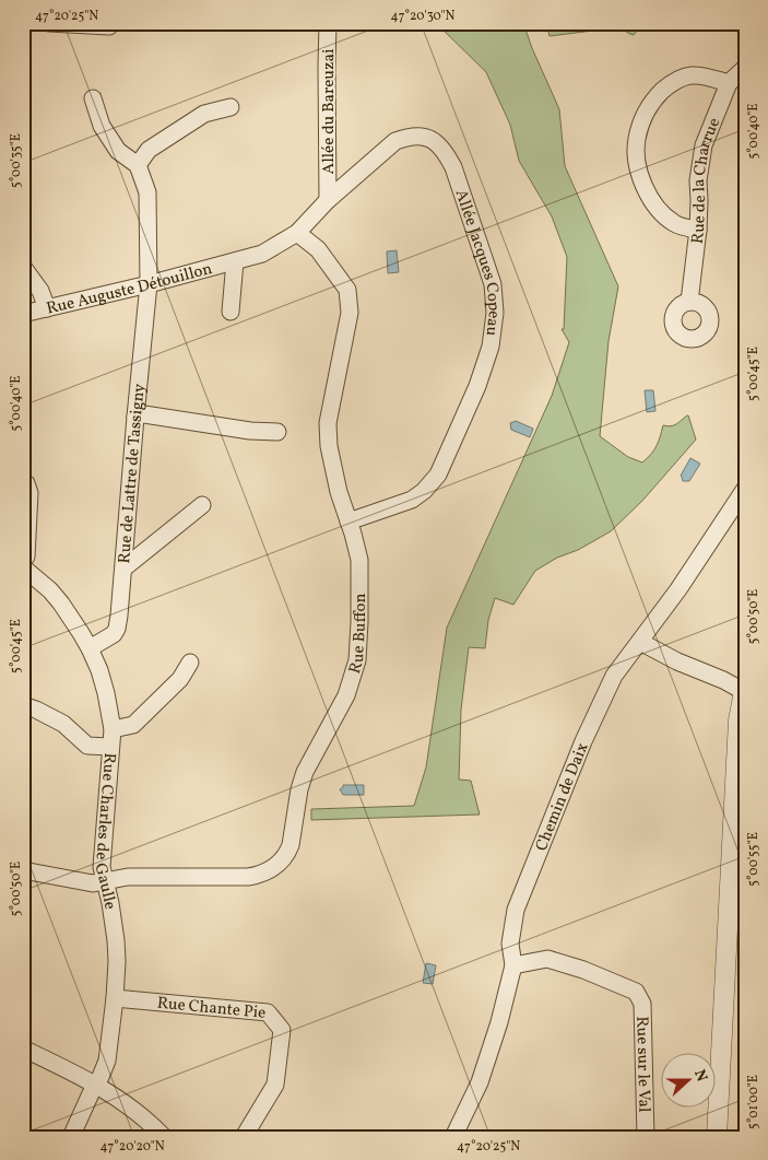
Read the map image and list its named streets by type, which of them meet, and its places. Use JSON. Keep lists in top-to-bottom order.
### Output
{
  "streets": {
    "street": [
      "Allée du Bareuzai",
      "Rue de la Charrue",
      "Allée Jacques Copeau",
      "Rue Auguste Détouillon",
      "Rue de Lattre de Tassigny",
      "Rue Buffon",
      "Chemin de Daix",
      "Rue Charles de Gaulle",
      "Rue Chante Pie",
      "Rue sur le Val"
    ]
  },
  "crossings": [
    ["Allée du Bareuzai", "Allée Jacques Copeau"],
    ["Allée du Bareuzai", "Rue Auguste Détouillon"],
    ["Allée Jacques Copeau", "Rue Auguste Détouillon"],
    ["Allée Jacques Copeau", "Rue Buffon"],
    ["Rue Auguste Détouillon", "Rue de Lattre de Tassigny"],
    ["Rue Auguste Détouillon", "Rue Buffon"],
    ["Rue de Lattre de Tassigny", "Rue Charles de Gaulle"],
    ["Rue Buffon", "Rue Charles de Gaulle"],
    ["Chemin de Daix", "Rue sur le Val"],
    ["Rue Charles de Gaulle", "Rue Chante Pie"]
  ],
  "north": "right",
  "coordinates": [
    "47°20'25\"N",
    "47°20'30\"N",
    "5°00'40\"E",
    "5°00'35\"E",
    "5°00'45\"E",
    "5°00'50\"E",
    "5°00'55\"E",
    "5°01'00\"E",
    "47°20'20\"N"
  ]
}
